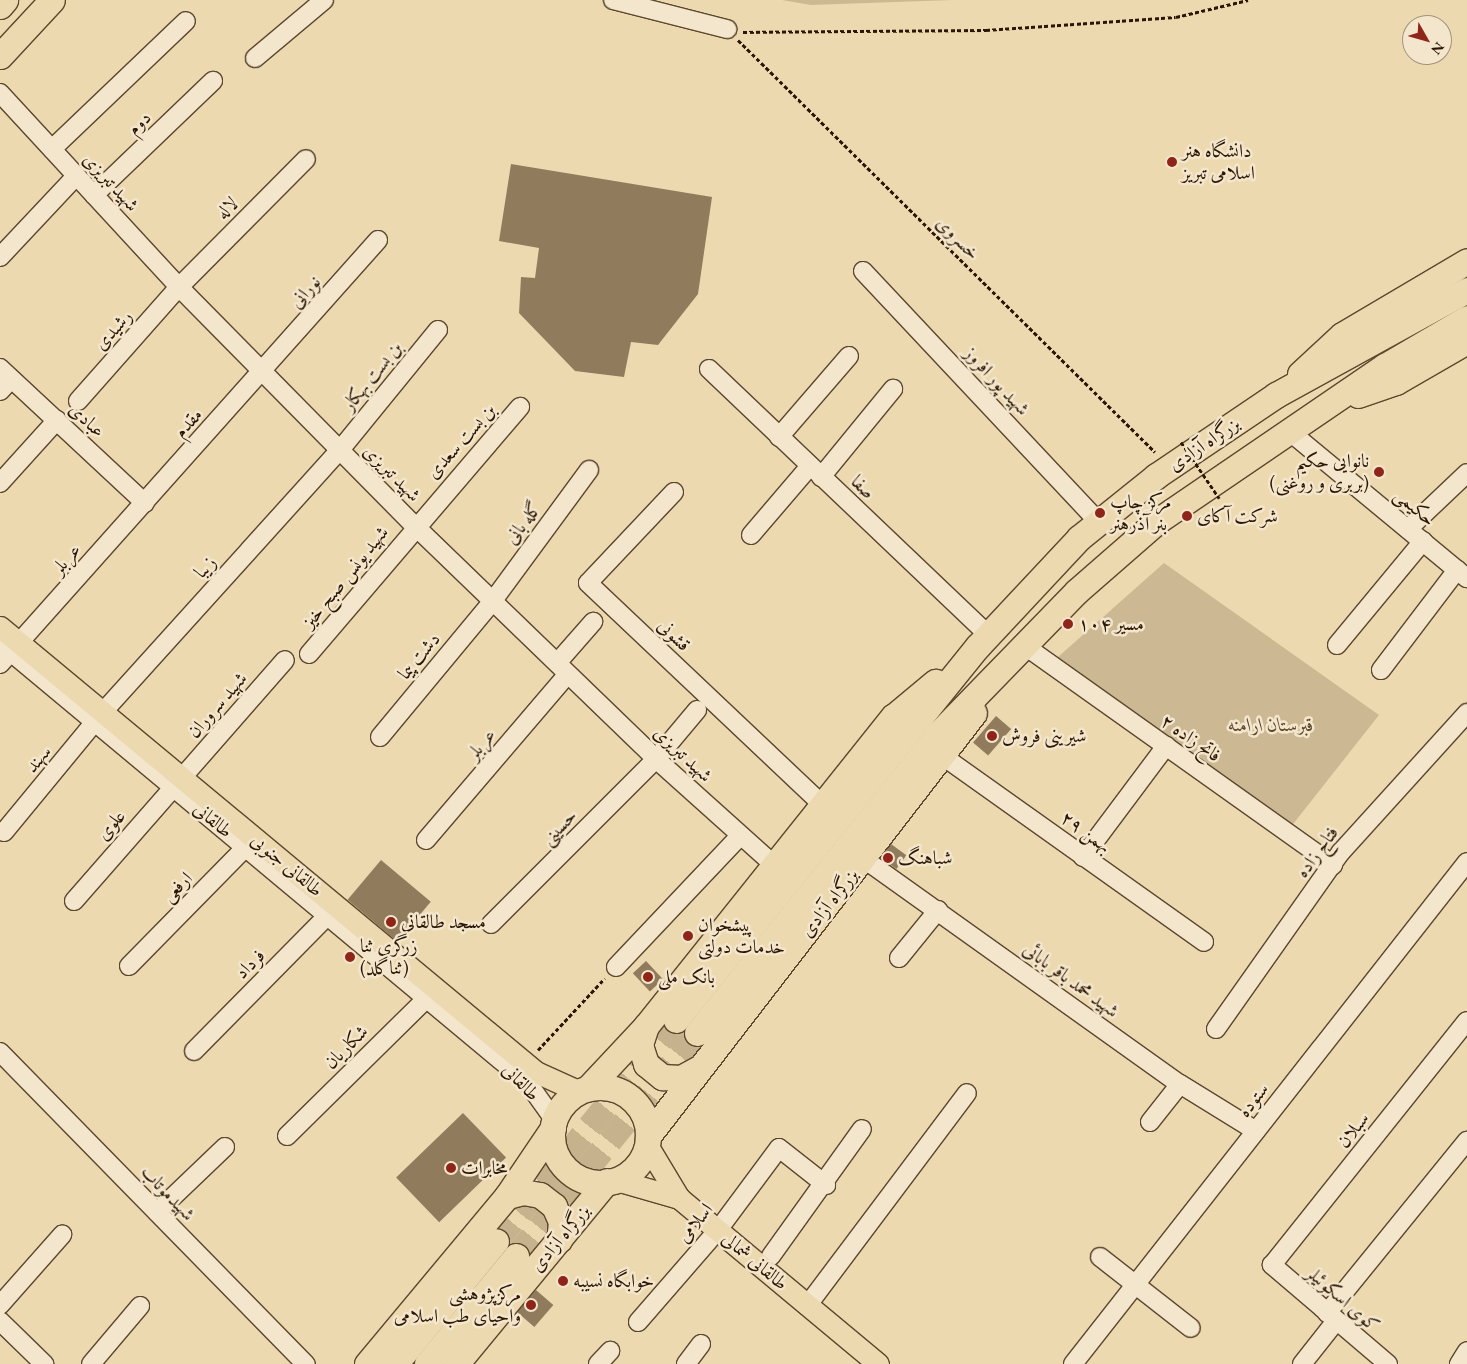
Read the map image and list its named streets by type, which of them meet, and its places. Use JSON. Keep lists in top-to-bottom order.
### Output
{
  "streets": {
    "highway": ["بزرگراه آزادی"],
    "main road": ["طالقانی جنوبی", "طالقانی شمالی"],
    "street": [
      "دوم",
      "شهید تبریزی",
      "لاله",
      "نورانی",
      "رشیدی",
      "بن بست بهکار",
      "شهید پور افروز",
      "عبادی",
      "مقدم",
      "بن بست سعدی",
      "صفا",
      "حکیمی",
      "گله بانی",
      "عربلر",
      "زیبا",
      "شهید یونس صبح خیز",
      "قشونی",
      "دشت پیما",
      "شهید سروران",
      "فاتح زاده ۲",
      "سهند",
      "طالقانی",
      "علوی",
      "حسینی",
      "۲۹ بهمن",
      "فتاح زاده",
      "ارفعی",
      "فرداد",
      "شهید محمد باقر بابائی",
      "شکاریان",
      "ستوده",
      "سبلان",
      "شهیدموتاب",
      "اسلامی",
      "کوی اسکوئیلر"
    ],
    "path": ["خسروی"]
  },
  "crossings": [
    ["دوم", "شهید تبریزی"],
    ["شهید تبریزی", "لاله"],
    ["شهید تبریزی", "نورانی"],
    ["شهید تبریزی", "رشیدی"],
    ["شهید تبریزی", "بن بست بهکار"],
    ["شهید تبریزی", "مقدم"],
    ["شهید تبریزی", "بن بست سعدی"],
    ["شهید تبریزی", "بزرگراه آزادی"],
    ["شهید تبریزی", "گله بانی"],
    ["شهید تبریزی", "عربلر"],
    ["شهید تبریزی", "زیبا"],
    ["شهید تبریزی", "شهید یونس صبح خیز"],
    ["شهید تبریزی", "دشت پیما"],
    ["شهید تبریزی", "حسینی"],
    ["لاله", "رشیدی"],
    ["خسروی", "بزرگراه آزادی"],
    ["نورانی", "مقدم"],
    ["بن بست بهکار", "زیبا"],
    ["شهید پور افروز", "بزرگراه آزادی"],
    ["عبادی", "مقدم"],
    ["عبادی", "عربلر"],
    ["مقدم", "عربلر"],
    ["بن بست سعدی", "شهید یونس صبح خیز"],
    ["بزرگراه آزادی", "صفا"],
    ["بزرگراه آزادی", "حکیمی"],
    ["بزرگراه آزادی", "قشونی"],
    ["بزرگراه آزادی", "فاتح زاده ۲"],
    ["بزرگراه آزادی", "طالقانی"],
    ["بزرگراه آزادی", "۲۹ بهمن"],
    ["بزرگراه آزادی", "طالقانی جنوبی"],
    ["بزرگراه آزادی", "شهید محمد باقر بابائی"],
    ["بزرگراه آزادی", "طالقانی شمالی"],
    ["گله بانی", "دشت پیما"],
    ["عربلر", "طالقانی جنوبی"],
    ["زیبا", "سهند"],
    ["زیبا", "طالقانی جنوبی"],
    ["شهید سروران", "علوی"],
    ["شهید سروران", "طالقانی جنوبی"],
    ["فاتح زاده ۲", "فتاح زاده"],
    ["سهند", "طالقانی جنوبی"],
    ["طالقانی", "طالقانی جنوبی"],
    ["طالقانی", "شکاریان"],
    ["طالقانی", "طالقانی شمالی"],
    ["علوی", "طالقانی جنوبی"],
    ["طالقانی جنوبی", "ارفعی"],
    ["طالقانی جنوبی", "فرداد"],
    ["طالقانی جنوبی", "شکاریان"],
    ["طالقانی جنوبی", "طالقانی شمالی"],
    ["شهید محمد باقر بابائی", "ستوده"],
    ["سبلان", "کوی اسکوئیلر"],
    ["اسلامی", "طالقانی شمالی"]
  ],
  "parks": ["قبرستان ارامنه"],
  "places": [
    "دانشگاه هنر اسلامی تبریز",
    "نانوایی حکیم (بربری و روغنی)",
    "مرکز چاپ بنر آذرهنر",
    "شرکت آکای",
    "مسیر ۱۰۴",
    "شیرینی فروش",
    "شباهنگ",
    "مسجد طالقانی",
    "پیشخوان خدمات دولتی",
    "زرگری ثنا (ثناگلد)",
    "بانک ملی",
    "مخابرات",
    "خوابگاه نسیبه",
    "مرکزپژوهشی واحیای طب اسلامی"
  ],
  "north": "bottom right"
}
